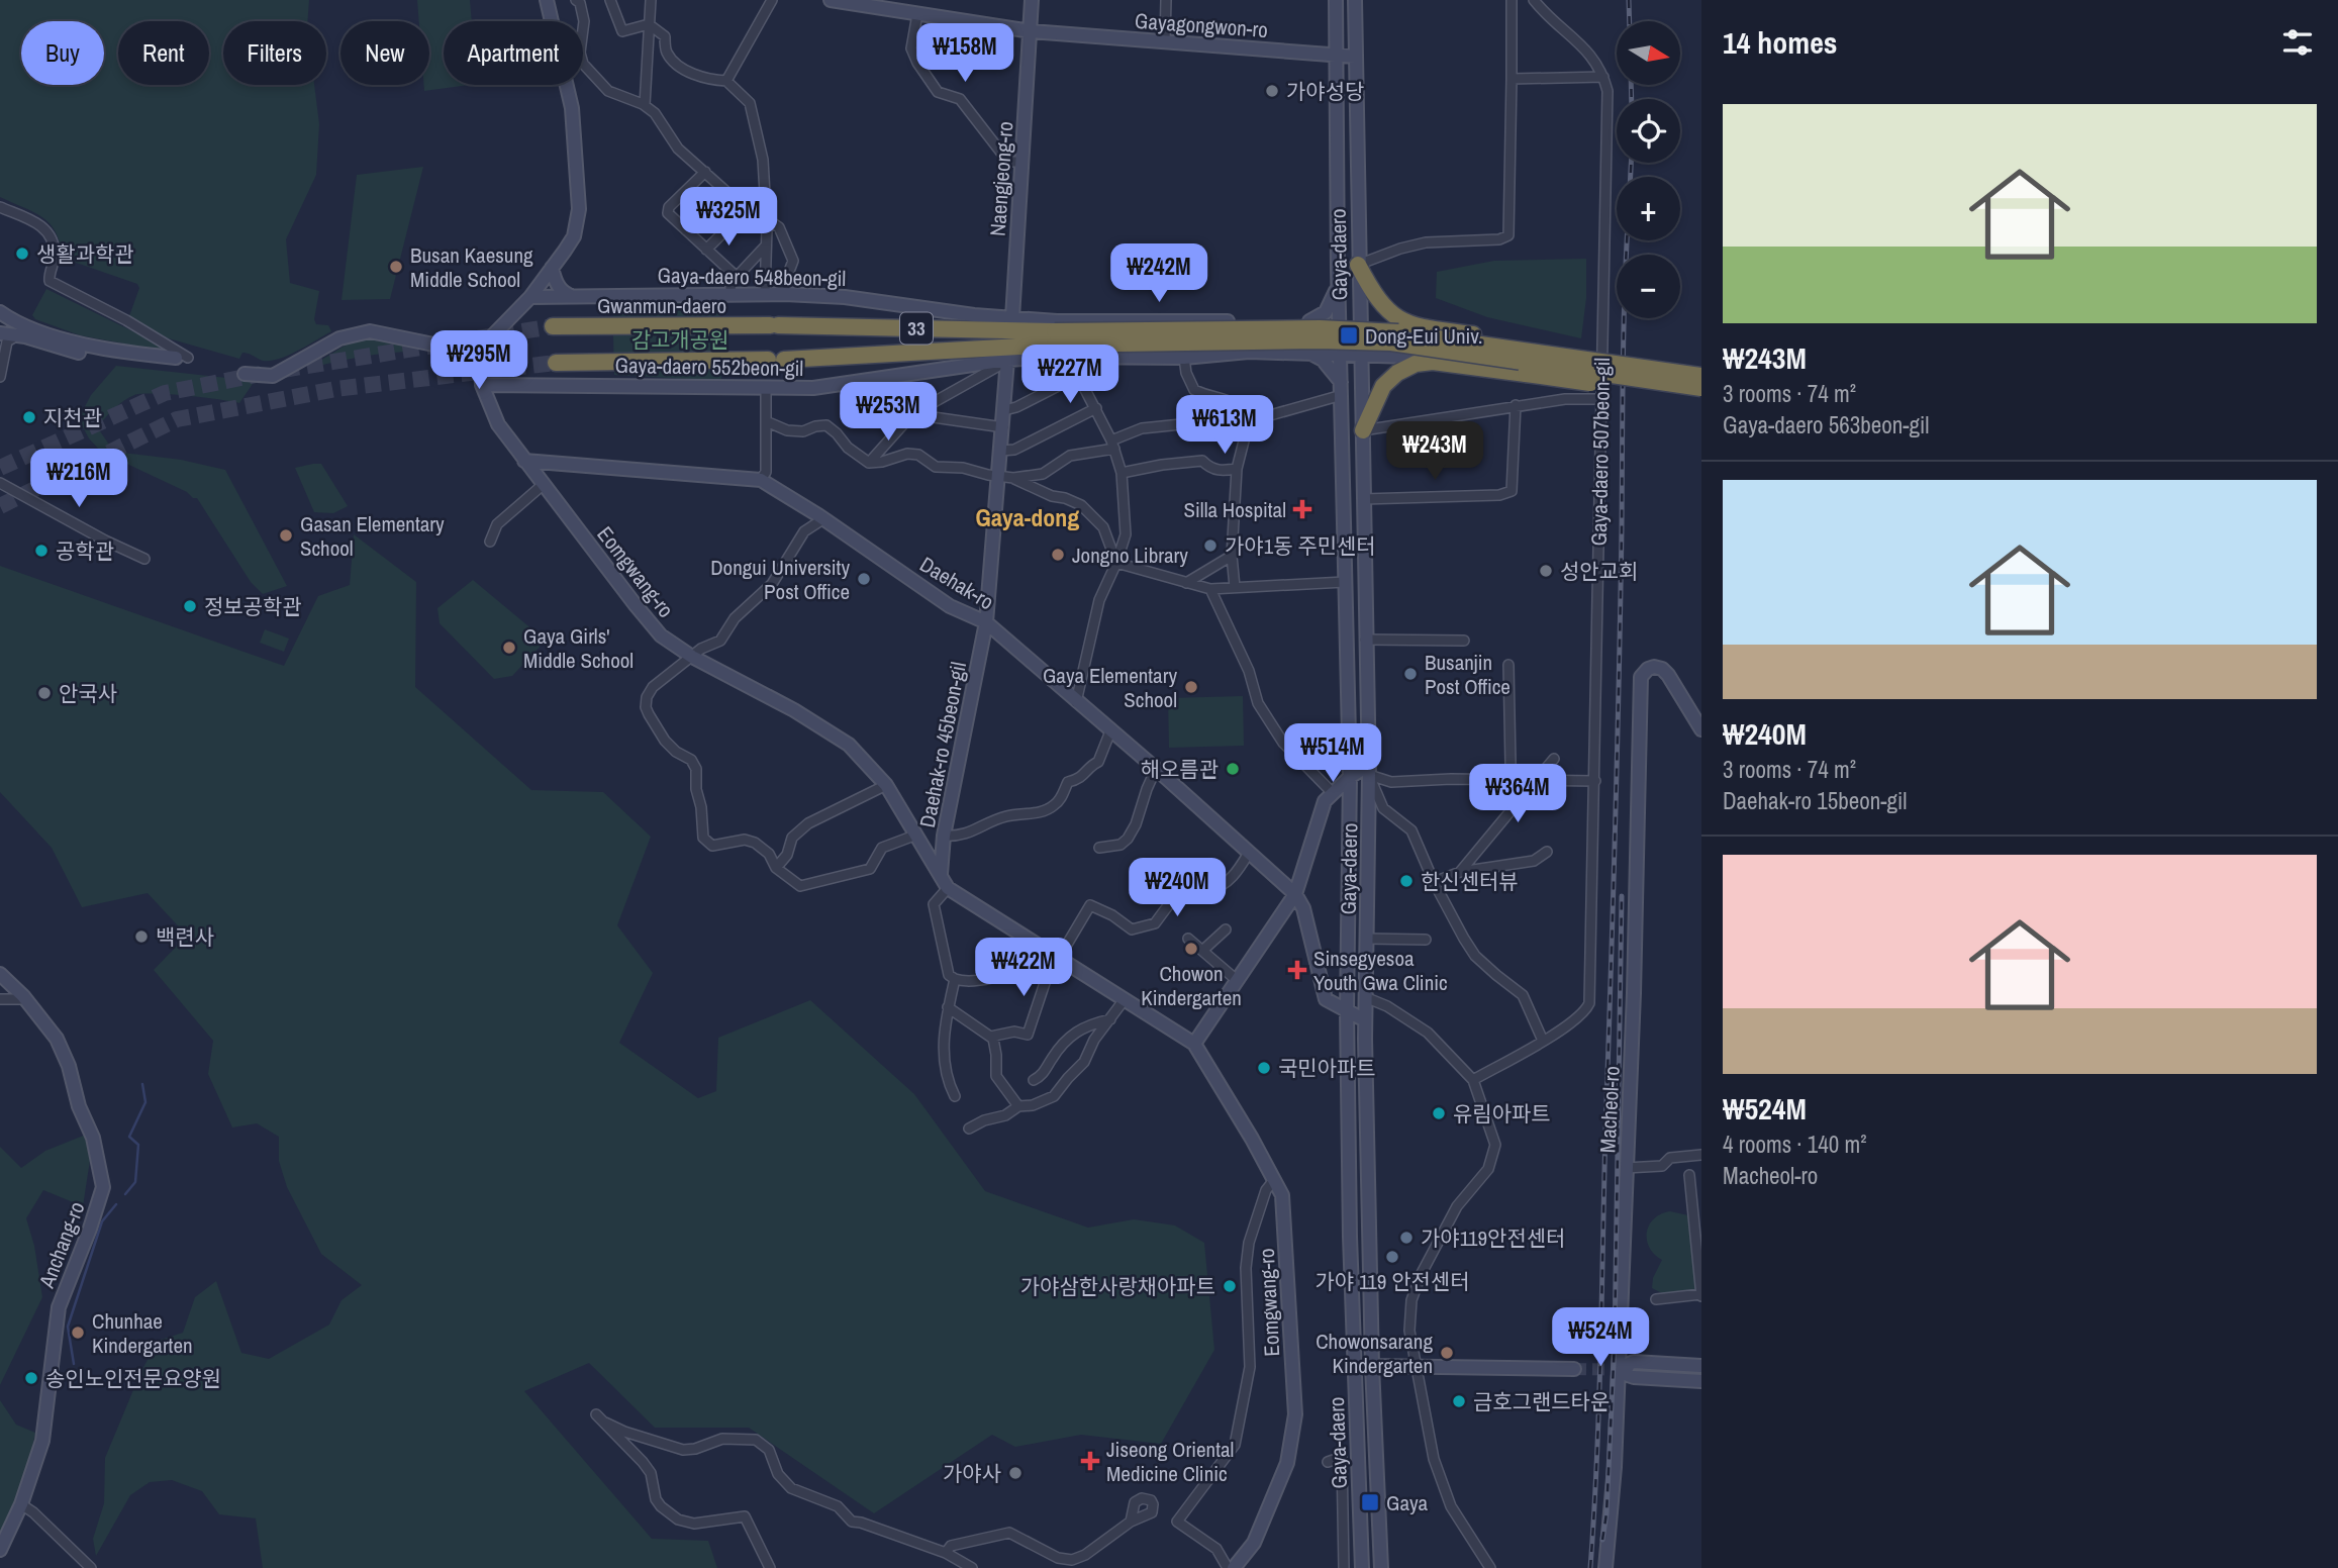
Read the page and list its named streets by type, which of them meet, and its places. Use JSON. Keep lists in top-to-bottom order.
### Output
{
  "streets": {
    "highway": ["Gwanmun-daero", "33"],
    "main road": [
      "Gayagongwon-ro",
      "Naengjeong-ro",
      "Gaya-daero",
      "Gaya-daero 548beon-gil",
      "Gaya-daero 552beon-gil",
      "Eomgwang-ro",
      "Daehak-ro",
      "Daehak-ro 45beon-gil",
      "Macheol-ro",
      "Anchang-ro"
    ],
    "street": ["Gaya-daero 507beon-gil"]
  },
  "crossings": [
    ["Gayagongwon-ro", "Naengjeong-ro"],
    ["Gayagongwon-ro", "Gaya-daero"],
    ["Naengjeong-ro", "Gaya-daero 548beon-gil"],
    ["Gaya-daero", "Gaya-daero 548beon-gil"],
    ["Gaya-daero", "Gaya-daero 552beon-gil"],
    ["Gaya-daero", "Daehak-ro"],
    ["Gaya-daero 548beon-gil", "Gwanmun-daero"],
    ["Gaya-daero 548beon-gil", "33"],
    ["Gaya-daero 548beon-gil", "Gaya-daero 552beon-gil"],
    ["Gwanmun-daero", "33"],
    ["Gwanmun-daero", "Gaya-daero 552beon-gil"],
    ["33", "Gaya-daero 552beon-gil"],
    ["Gaya-daero 552beon-gil", "Eomgwang-ro"],
    ["Gaya-daero 552beon-gil", "Daehak-ro 45beon-gil"],
    ["Eomgwang-ro", "Daehak-ro"],
    ["Eomgwang-ro", "Daehak-ro 45beon-gil"],
    ["Daehak-ro", "Daehak-ro 45beon-gil"]
  ],
  "districts": ["Gaya-dong"],
  "parks": ["감고개공원"],
  "places": {
    "other": [
      "가야성당",
      "생활과학관",
      "Busan Kaesung Middle School",
      "지천관",
      "Gasan Elementary School",
      "가야1동 주민센터",
      "공학관",
      "Jongno Library",
      "성안교회",
      "Dongui University Post Office",
      "정보공학관",
      "Gaya Girls' Middle School",
      "Busanjin Post Office",
      "Gaya Elementary School",
      "안국사",
      "해오름관",
      "한신센터뷰",
      "백련사",
      "Chowon Kindergarten",
      "국민아파트",
      "유림아파트",
      "가야119안전센터",
      "가야 119 안전센터",
      "가야삼한사랑채아파트",
      "Chunhae Kindergarten",
      "Chowonsarang Kindergarten",
      "송인노인전문요양원",
      "금호그랜드타운",
      "가야사"
    ],
    "transit": ["Dong-Eui Univ.", "Gaya"],
    "health": ["Silla Hospital", "Sinsegyesoa Youth Gwa Clinic", "Jiseong Oriental Medicine Clinic"]
  },
  "north": "right",
  "page": {
    "heading": "14 homes",
    "map_buttons": ["+", "−"],
    "chip": [
      "Buy",
      "Rent",
      "Filters",
      "New",
      "Apartment"
    ],
    "price": [
      "₩158M",
      "₩325M",
      "₩242M",
      "₩295M",
      "₩227M",
      "₩253M",
      "₩613M",
      "₩243M",
      "₩216M",
      "₩514M",
      "₩364M",
      "₩240M",
      "₩422M",
      "₩524M"
    ],
    "list": [
      {
        "name": "₩243M",
        "note": "3 rooms · 74 m² · Gaya-daero 563beon-gil"
      },
      {
        "name": "₩240M",
        "note": "3 rooms · 74 m² · Daehak-ro 15beon-gil"
      },
      {
        "name": "₩524M",
        "note": "4 rooms · 140 m² · Macheol-ro"
      }
    ]
  }
}
